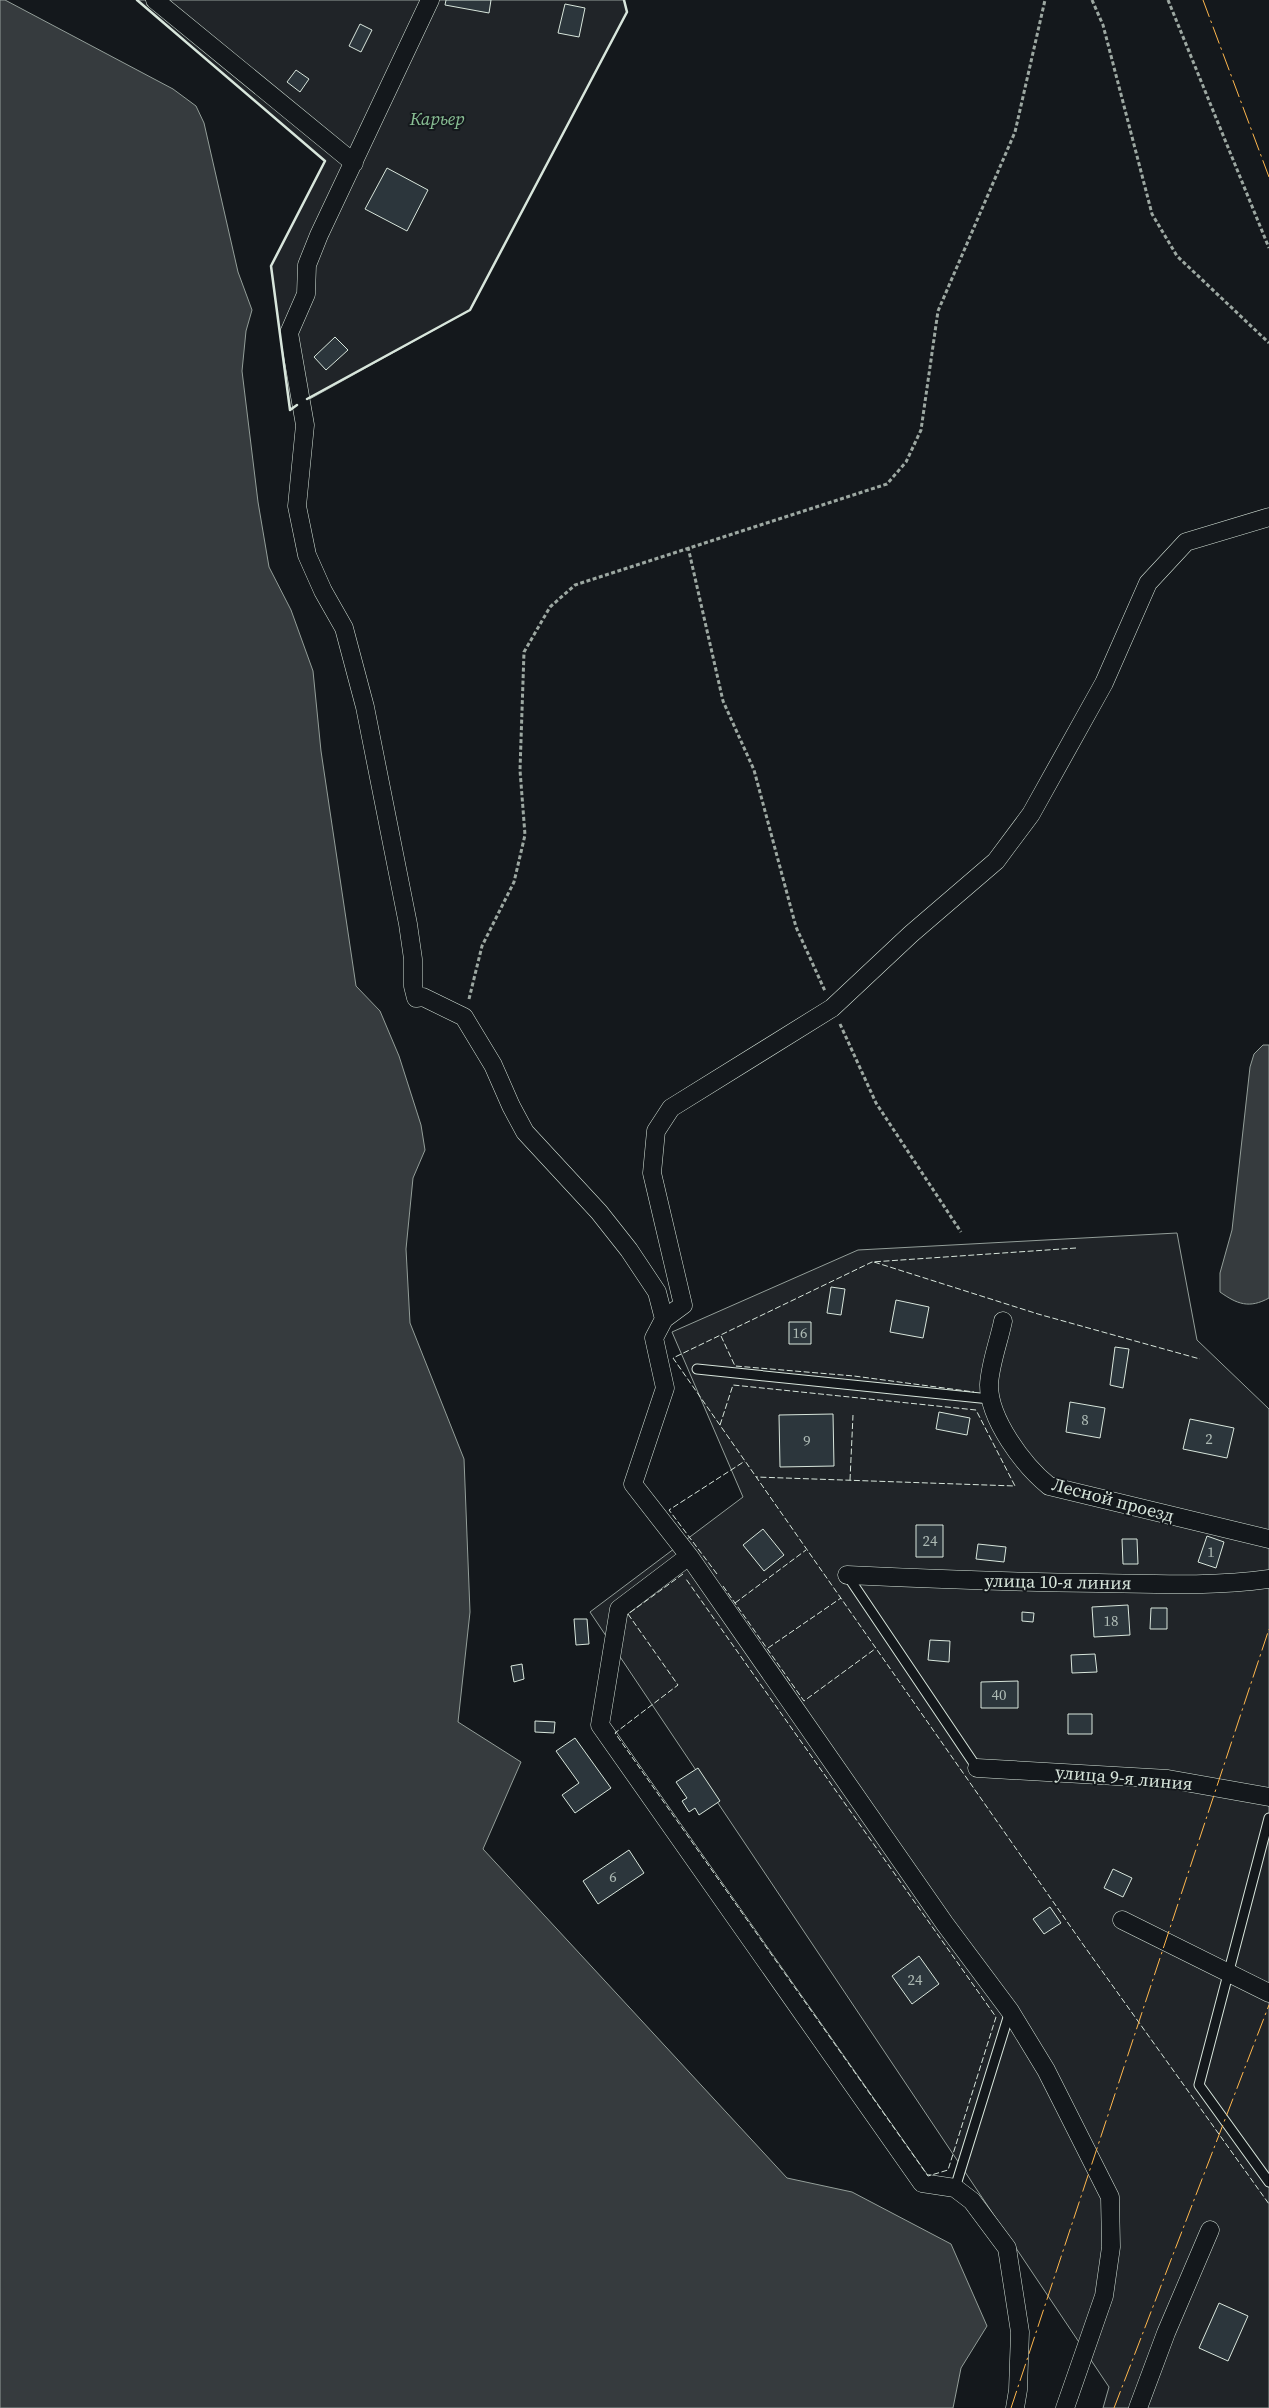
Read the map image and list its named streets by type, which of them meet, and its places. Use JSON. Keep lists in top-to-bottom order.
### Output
{
  "streets": {
    "street": ["Лесной проезд", "улица 10-я линия", "улица 9-я линия"]
  },
  "parks": ["Карьер"],
  "house_numbers": [
    "16",
    "8",
    "2",
    "9",
    "24",
    "1",
    "18",
    "40",
    "6",
    "24"
  ]
}
